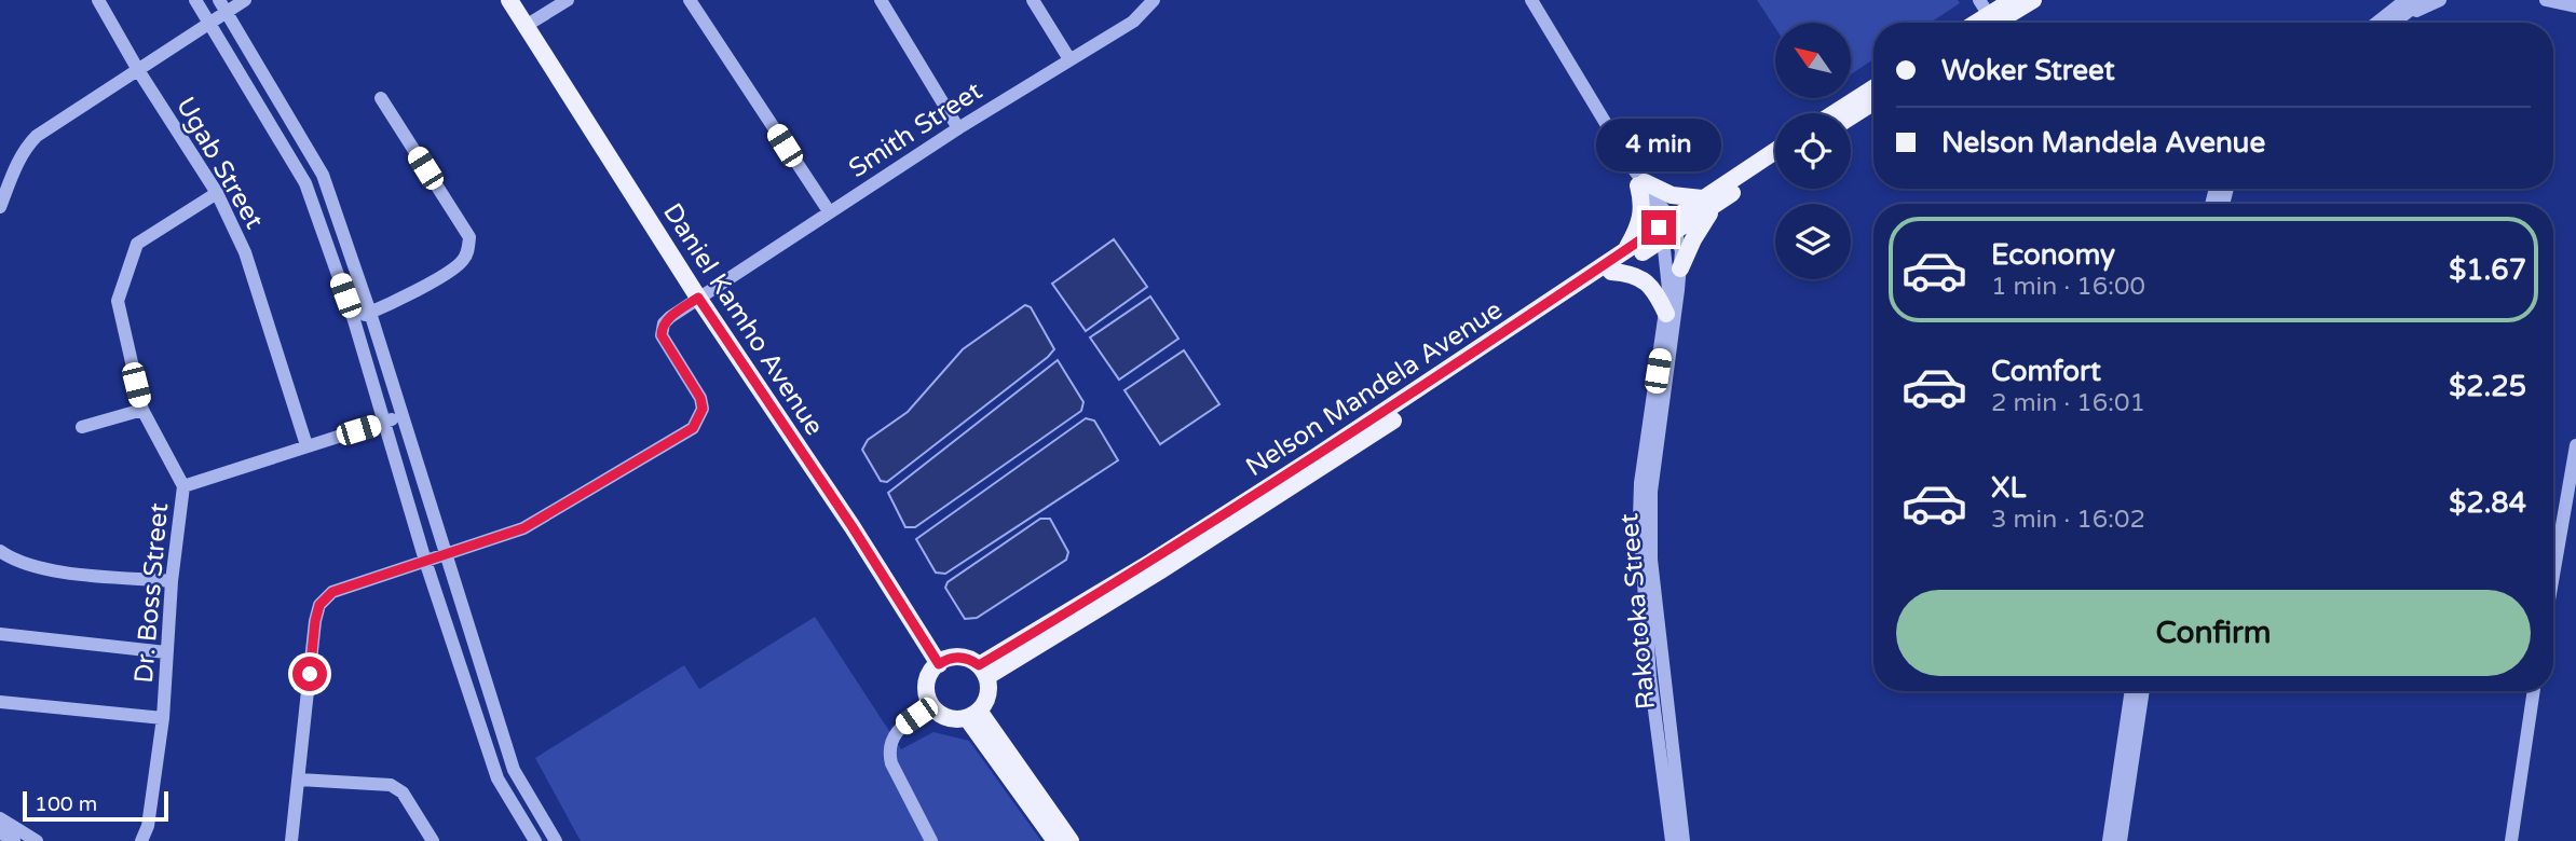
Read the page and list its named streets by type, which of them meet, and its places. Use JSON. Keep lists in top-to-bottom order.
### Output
{
  "streets": {
    "main road": ["Daniel Kamho Avenue", "Nelson Mandela Avenue"],
    "street": [
      "Smith Street",
      "Ugab Street",
      "Dr. Boss Street",
      "Rakotoka Street"
    ]
  },
  "crossings": [
    ["Smith Street", "Daniel Kamho Avenue"],
    ["Ugab Street", "Dr. Boss Street"],
    ["Daniel Kamho Avenue", "Nelson Mandela Avenue"],
    ["Nelson Mandela Avenue", "Rakotoka Street"]
  ],
  "scale_bar": "100 m",
  "north": "top left",
  "page": {
    "banner": ["Woker Street", "Nelson Mandela Avenue"],
    "bubble": "4 min",
    "list": [
      {
        "name": "Economy",
        "note": "1 min · 16:00",
        "value": "$1.67"
      },
      {
        "name": "Comfort",
        "note": "2 min · 16:01",
        "value": "$2.25"
      },
      {
        "name": "XL",
        "note": "3 min · 16:02",
        "value": "$2.84"
      }
    ],
    "buttons": "Confirm",
    "scale": "100 m"
  }
}
